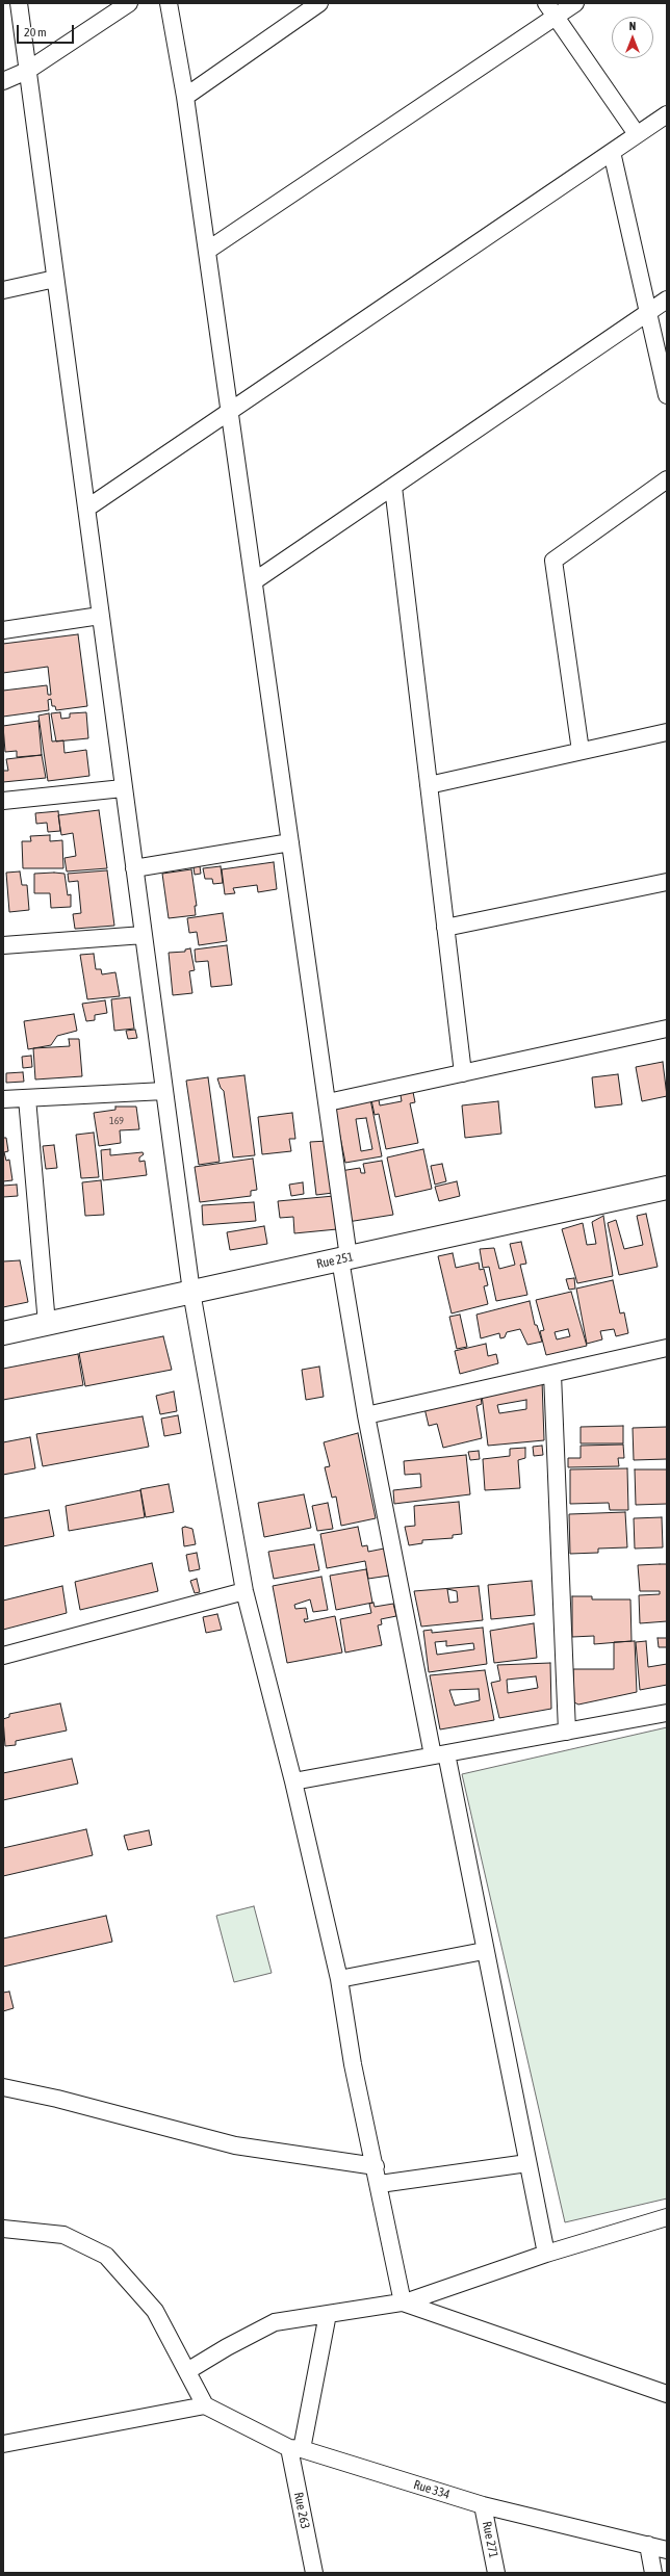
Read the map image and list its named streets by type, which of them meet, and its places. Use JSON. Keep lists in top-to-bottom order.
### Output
{
  "streets": {
    "main road": ["Rue 251"],
    "street": ["Rue 334", "Rue 263", "Rue 271"]
  },
  "crossings": [
    ["Rue 334", "Rue 263"],
    ["Rue 334", "Rue 271"]
  ],
  "house_numbers": ["169"],
  "scale_bar": "20 m",
  "north": "top"
}
